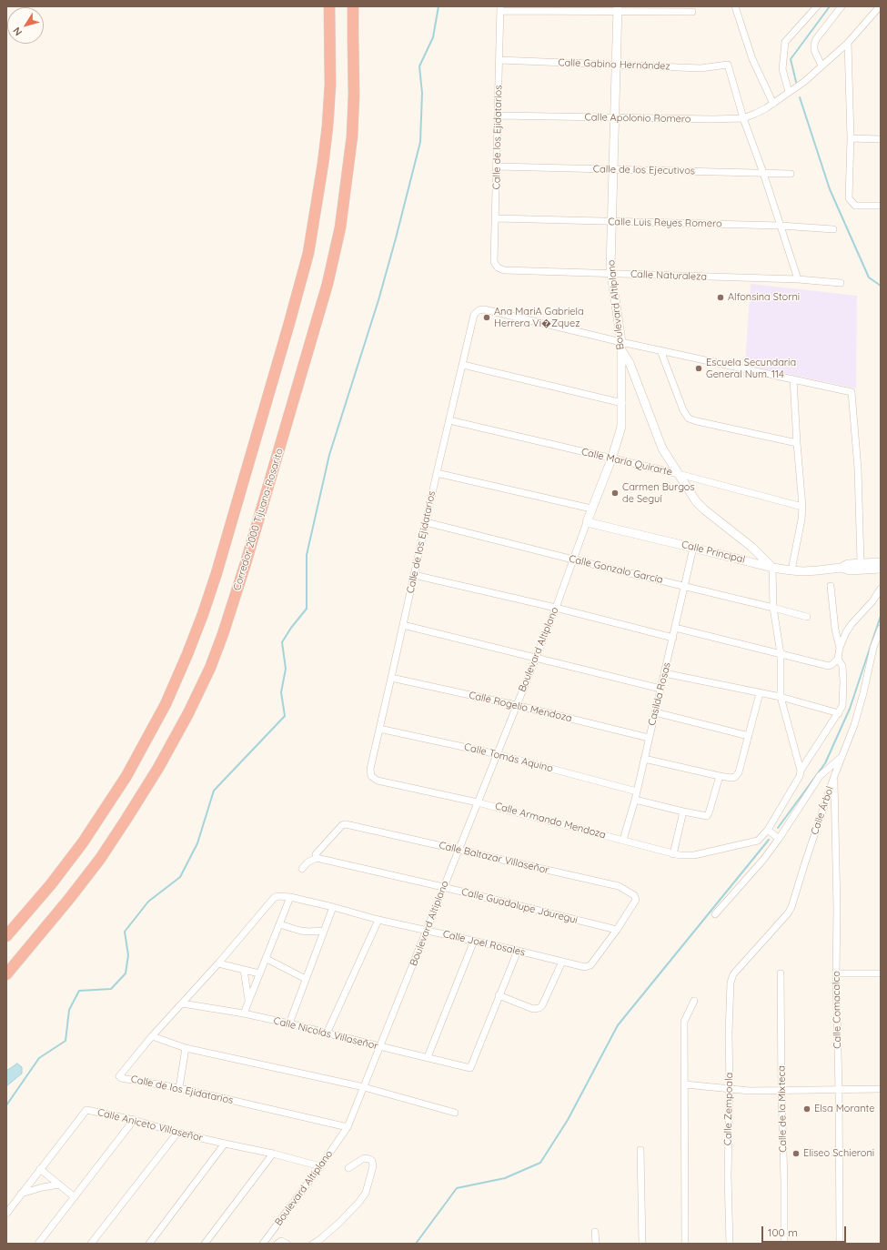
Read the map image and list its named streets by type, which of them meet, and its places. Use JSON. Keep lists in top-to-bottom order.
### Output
{
  "streets": {
    "highway": ["Corredor 2000 Tijuana-Rosarito"],
    "street": [
      "Calle Gabino Hernández",
      "Calle Apolonio Romero",
      "Calle de los Ejidatarios",
      "Calle de los Ejecutivos",
      "Calle Luis Reyes Romero",
      "Calle Naturaleza",
      "Boulevard Altiplano",
      "Calle María Quirarte",
      "Calle Principal",
      "Calle Gonzalo García",
      "Casilda Rosas",
      "Calle Rogelio Mendoza",
      "Calle Tomás Aquino",
      "Calle Árbol",
      "Calle Armando Mendoza",
      "Calle Baltazar Villaseñor",
      "Calle Guadalupe Jáuregui",
      "Calle Joel Rosales",
      "Calle Comacalco",
      "Calle Nicolás Villaseñor",
      "Calle Zempoala",
      "Calle de la Mixteca",
      "Calle Aniceto Villaseñor"
    ]
  },
  "crossings": [
    ["Calle Gabino Hernández", "Calle Apolonio Romero"],
    ["Calle Gabino Hernández", "Calle de los Ejidatarios"],
    ["Calle Gabino Hernández", "Boulevard Altiplano"],
    ["Calle Apolonio Romero", "Calle de los Ejidatarios"],
    ["Calle Apolonio Romero", "Boulevard Altiplano"],
    ["Calle de los Ejidatarios", "Calle de los Ejecutivos"],
    ["Calle de los Ejidatarios", "Calle Luis Reyes Romero"],
    ["Calle de los Ejidatarios", "Calle Naturaleza"],
    ["Calle de los Ejidatarios", "Boulevard Altiplano"],
    ["Calle de los Ejidatarios", "Calle María Quirarte"],
    ["Calle de los Ejidatarios", "Calle Gonzalo García"],
    ["Calle de los Ejidatarios", "Calle Rogelio Mendoza"],
    ["Calle de los Ejidatarios", "Calle Tomás Aquino"],
    ["Calle de los Ejidatarios", "Calle Armando Mendoza"],
    ["Calle de los Ejidatarios", "Calle Joel Rosales"],
    ["Calle de los Ejidatarios", "Calle Nicolás Villaseñor"],
    ["Calle de los Ejecutivos", "Boulevard Altiplano"],
    ["Calle Luis Reyes Romero", "Boulevard Altiplano"],
    ["Calle Naturaleza", "Boulevard Altiplano"],
    ["Boulevard Altiplano", "Calle María Quirarte"],
    ["Boulevard Altiplano", "Calle Principal"],
    ["Boulevard Altiplano", "Calle Gonzalo García"],
    ["Boulevard Altiplano", "Calle Rogelio Mendoza"],
    ["Boulevard Altiplano", "Calle Tomás Aquino"],
    ["Boulevard Altiplano", "Calle Armando Mendoza"],
    ["Boulevard Altiplano", "Calle Baltazar Villaseñor"],
    ["Boulevard Altiplano", "Calle Guadalupe Jáuregui"],
    ["Boulevard Altiplano", "Calle Joel Rosales"],
    ["Boulevard Altiplano", "Calle Nicolás Villaseñor"],
    ["Boulevard Altiplano", "Calle Aniceto Villaseñor"],
    ["Calle Principal", "Casilda Rosas"],
    ["Calle Gonzalo García", "Casilda Rosas"],
    ["Casilda Rosas", "Calle Rogelio Mendoza"],
    ["Casilda Rosas", "Calle Tomás Aquino"],
    ["Casilda Rosas", "Calle Armando Mendoza"],
    ["Calle Árbol", "Calle Comacalco"],
    ["Calle Árbol", "Calle Zempoala"],
    ["Calle Baltazar Villaseñor", "Calle Guadalupe Jáuregui"],
    ["Calle Baltazar Villaseñor", "Calle Joel Rosales"],
    ["Calle Guadalupe Jáuregui", "Calle Joel Rosales"]
  ],
  "places": [
    "Alfonsina Storni",
    "Ana MariA Gabriela Herrera Vi�Zquez",
    "Escuela Secundaria General Num. 114",
    "Carmen Burgos de Seguí",
    "Elsa Morante",
    "Eliseo Schieroni"
  ],
  "scale_bar": "100 m",
  "north": "bottom left"
}
